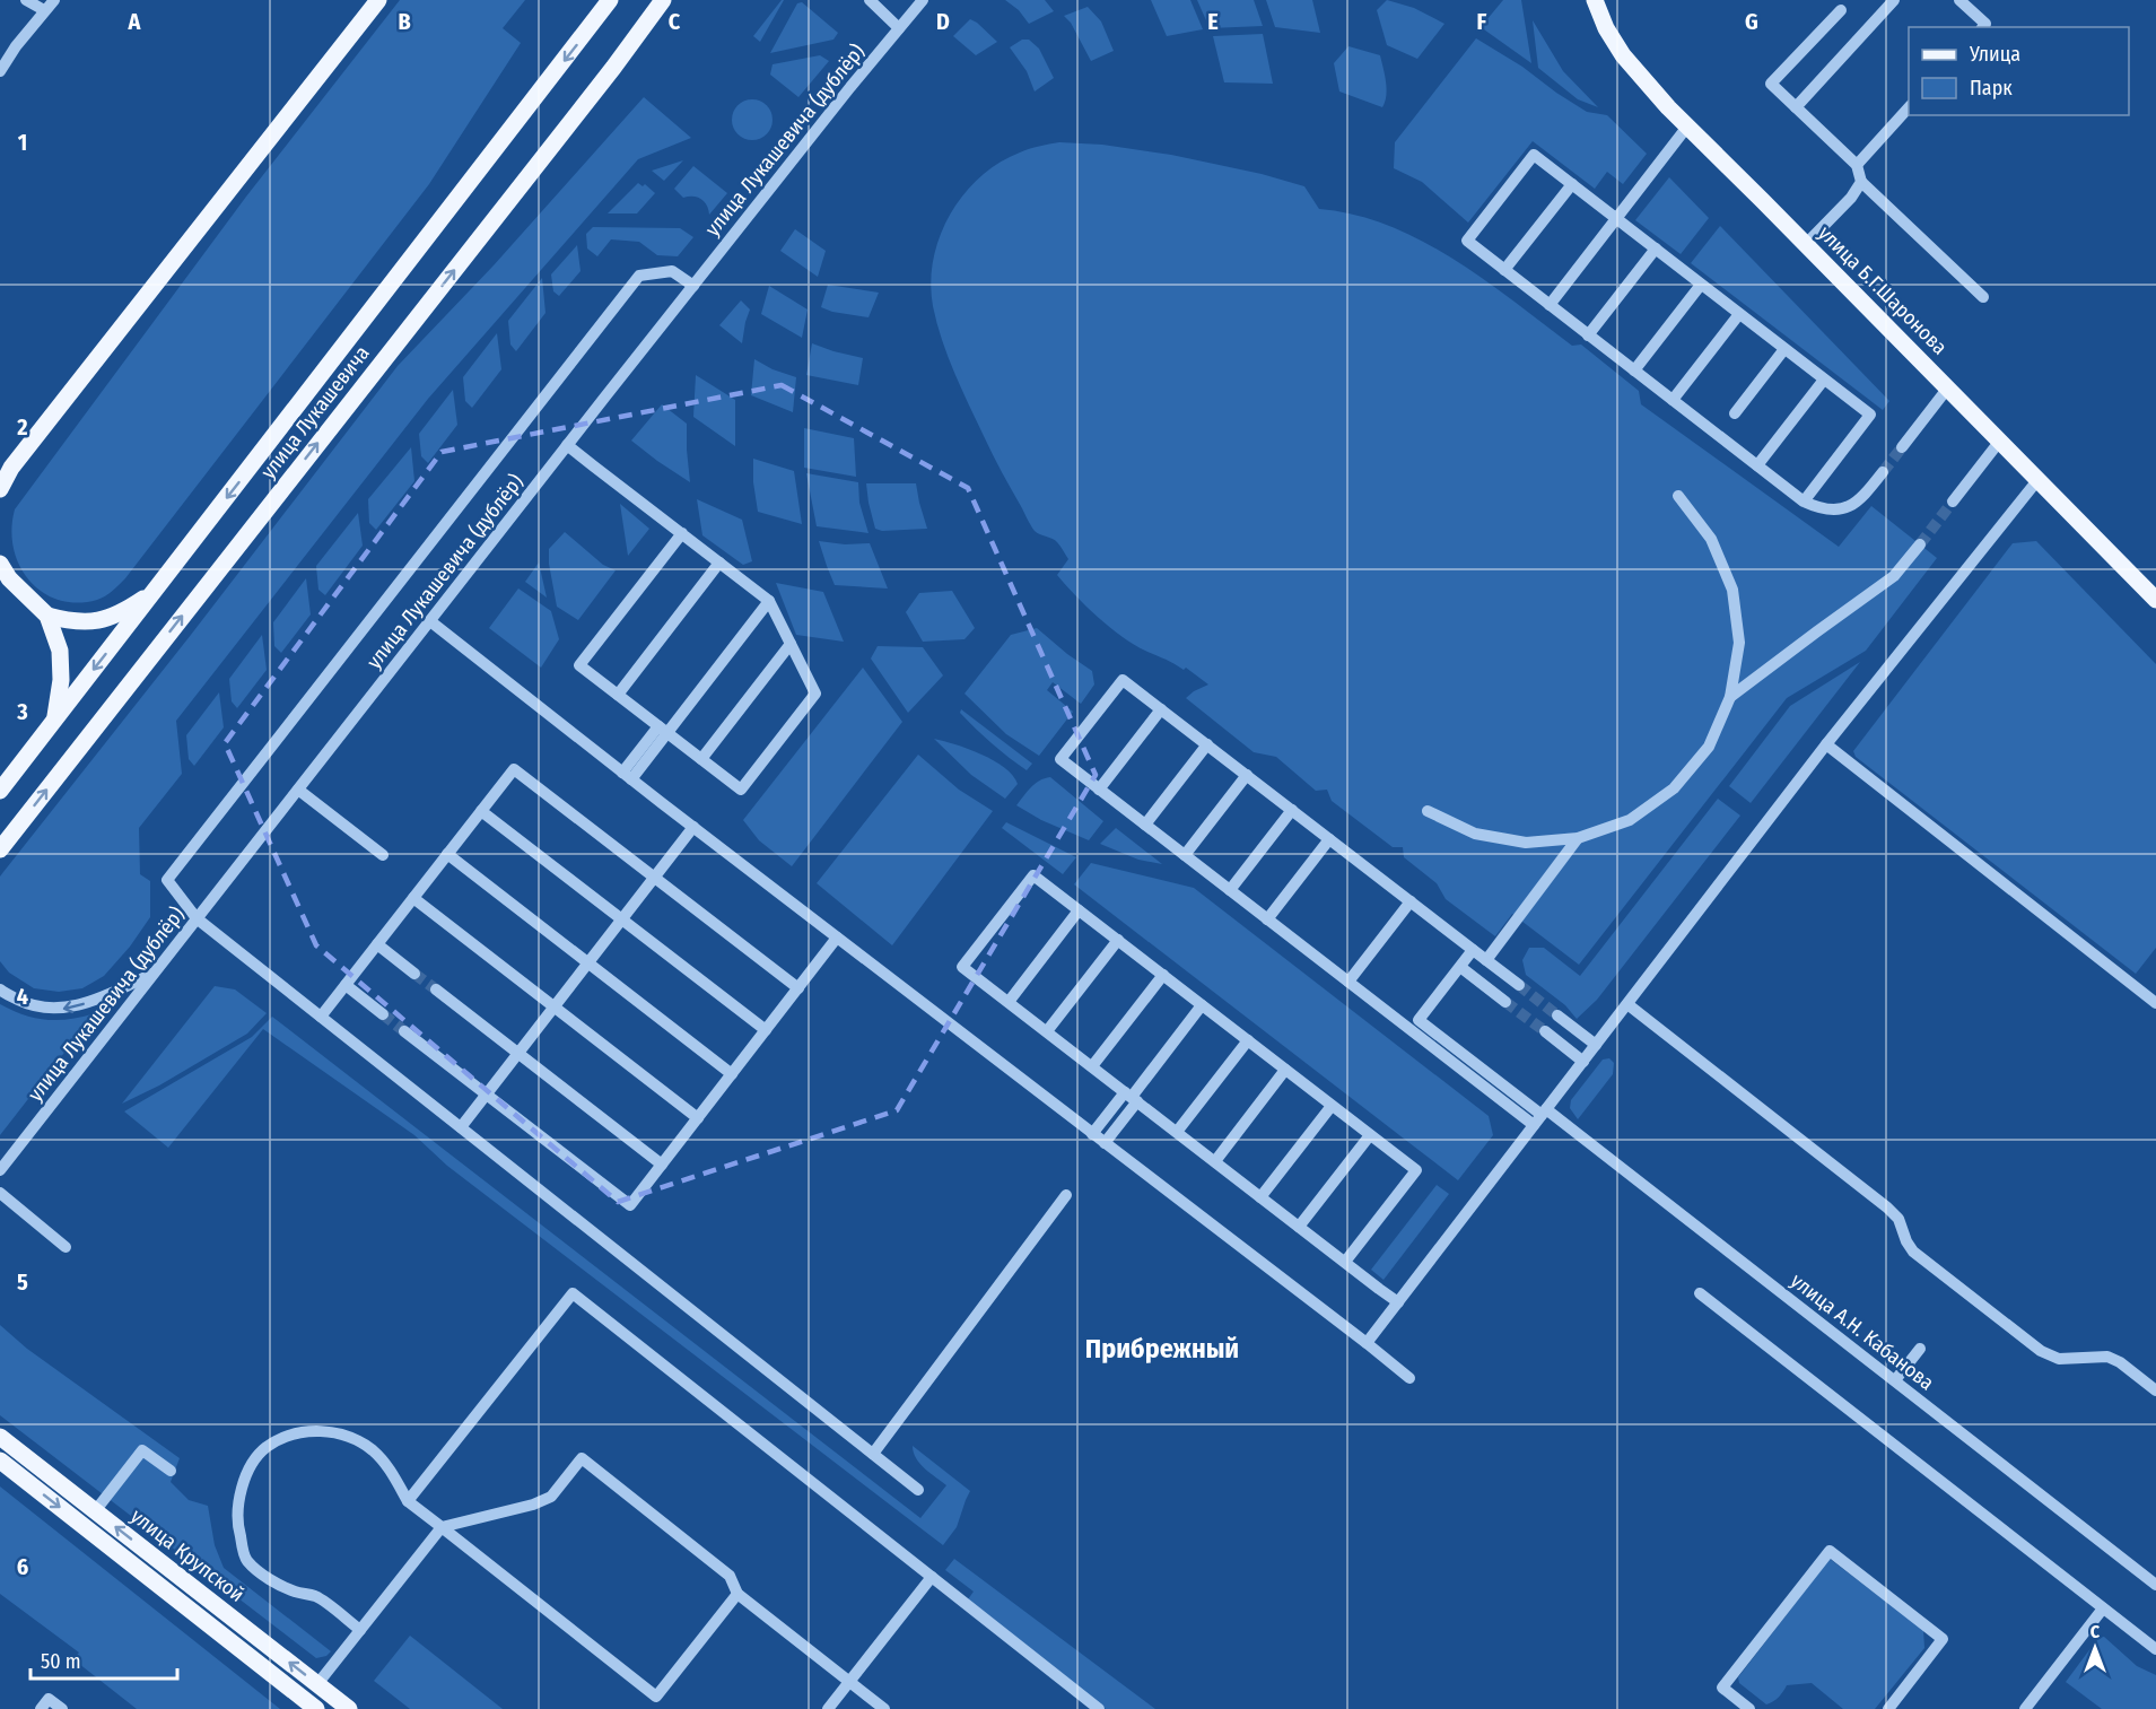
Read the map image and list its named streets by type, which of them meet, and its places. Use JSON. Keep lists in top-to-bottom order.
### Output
{
  "streets": {
    "main road": ["улица Б.Г.Шаронова", "улица Лукашевича", "улица Крупской"],
    "street": ["улица Лукашевича (дублёр)", "улица А.Н. Кабанова"]
  },
  "districts": ["Прибрежный"],
  "legend": ["Улица", "Парк"],
  "scale_bar": "50 m",
  "north": "top",
  "grid": {
    "columns": [
      "A",
      "B",
      "C",
      "D",
      "E",
      "F",
      "G"
    ],
    "rows": [
      "1",
      "2",
      "3",
      "4",
      "5",
      "6"
    ]
  }
}
